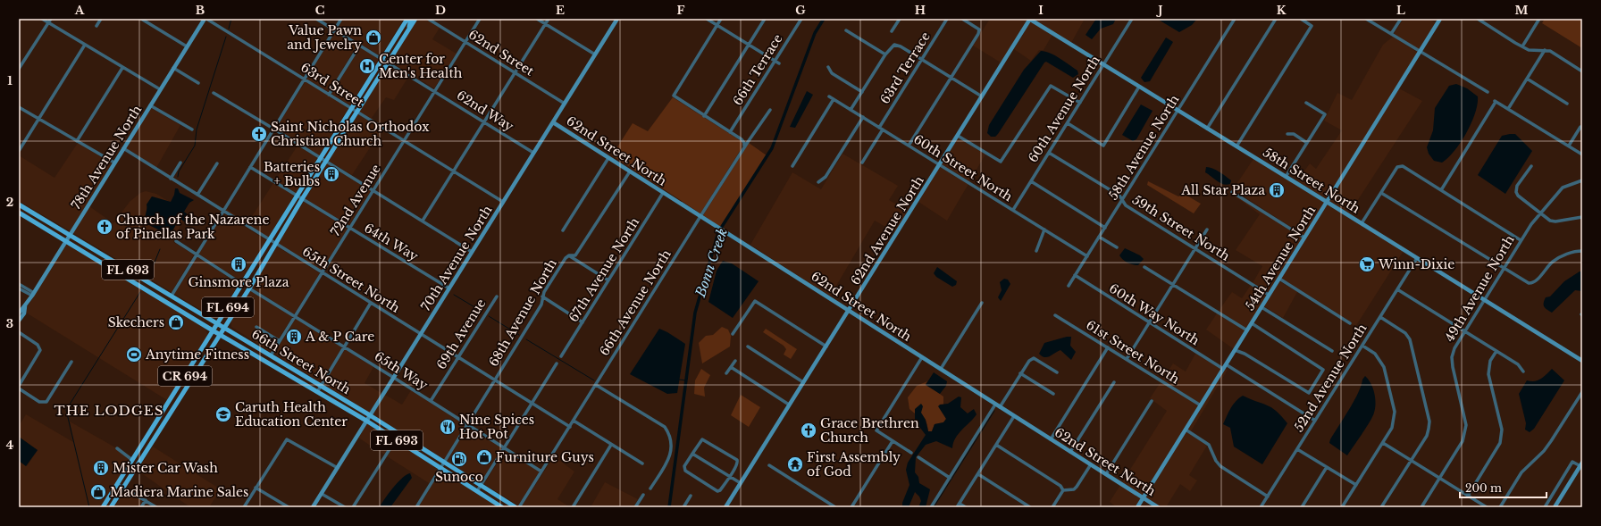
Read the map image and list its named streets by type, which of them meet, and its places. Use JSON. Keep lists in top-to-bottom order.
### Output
{
  "streets": {
    "main road": [
      "FL 693",
      "FL 694",
      "66th Street North",
      "CR 694"
    ],
    "street": [
      "62nd Street",
      "63rd Terrace",
      "66th Terrace",
      "63rd Street",
      "60th Avenue North",
      "62nd Way",
      "58th Avenue North",
      "62nd Street North",
      "78th Avenue North",
      "60th Street North",
      "58th Street North",
      "72nd Avenue",
      "59th Street North",
      "62nd Avenue North",
      "64th Way",
      "70th Avenue North",
      "54th Avenue North",
      "67th Avenue North",
      "65th Street North",
      "49th Avenue North",
      "66th Avenue North",
      "68th Avenue North",
      "60th Way North",
      "69th Avenue",
      "61st Street North",
      "65th Way",
      "52nd Avenue North"
    ]
  },
  "crossings": [
    ["62nd Street", "72nd Avenue"],
    ["62nd Street", "70th Avenue North"],
    ["63rd Terrace", "60th Street North"],
    ["63rd Street", "78th Avenue North"],
    ["63rd Street", "72nd Avenue"],
    ["63rd Street", "70th Avenue North"],
    ["63rd Street", "FL 694"],
    ["60th Avenue North", "60th Street North"],
    ["60th Avenue North", "58th Street North"],
    ["60th Avenue North", "59th Street North"],
    ["62nd Way", "72nd Avenue"],
    ["62nd Way", "70th Avenue North"],
    ["62nd Way", "FL 694"],
    ["58th Avenue North", "60th Street North"],
    ["58th Avenue North", "58th Street North"],
    ["58th Avenue North", "59th Street North"],
    ["58th Avenue North", "60th Way North"],
    ["62nd Street North", "62nd Avenue North"],
    ["62nd Street North", "70th Avenue North"],
    ["62nd Street North", "54th Avenue North"],
    ["62nd Street North", "67th Avenue North"],
    ["62nd Street North", "66th Avenue North"],
    ["62nd Street North", "68th Avenue North"],
    ["78th Avenue North", "65th Street North"],
    ["78th Avenue North", "66th Street North"],
    ["60th Street North", "62nd Avenue North"],
    ["58th Street North", "62nd Avenue North"],
    ["58th Street North", "54th Avenue North"],
    ["58th Street North", "49th Avenue North"],
    ["58th Street North", "52nd Avenue North"],
    ["72nd Avenue", "64th Way"],
    ["72nd Avenue", "65th Street North"],
    ["72nd Avenue", "66th Street North"],
    ["72nd Avenue", "65th Way"],
    ["59th Street North", "54th Avenue North"],
    ["64th Way", "70th Avenue North"],
    ["64th Way", "FL 694"],
    ["70th Avenue North", "65th Street North"],
    ["70th Avenue North", "66th Street North"],
    ["70th Avenue North", "65th Way"],
    ["54th Avenue North", "60th Way North"],
    ["54th Avenue North", "61st Street North"],
    ["65th Street North", "66th Avenue North"],
    ["65th Street North", "FL 694"],
    ["65th Street North", "68th Avenue North"],
    ["65th Street North", "69th Avenue"],
    ["66th Avenue North", "65th Way"],
    ["FL 694", "66th Street North"],
    ["FL 694", "65th Way"],
    ["FL 694", "CR 694"],
    ["68th Avenue North", "66th Street North"],
    ["68th Avenue North", "65th Way"],
    ["69th Avenue", "65th Way"],
    ["66th Street North", "CR 694"]
  ],
  "districts": ["THE LODGES"],
  "water": ["Bonn Creek"],
  "places": {
    "shop": [
      "Value Pawn and Jewelry",
      "Skechers",
      "Furniture Guys",
      "Madiera Marine Sales"
    ],
    "hospital": ["Center for Men's Health"],
    "church": ["Saint Nicholas Orthodox Christian Church", "Church of the Nazarene of Pinellas Park", "Grace Brethren Church"],
    "building": [
      "Batteries + Bulbs",
      "All Star Plaza",
      "Ginsmore Plaza",
      "A & P Care",
      "Mister Car Wash"
    ],
    "supermarket": ["Winn-Dixie"],
    "sports": ["Anytime Fitness"],
    "school or university": ["Caruth Health Education Center"],
    "restaurant": ["Nine Spices Hot Pot"],
    "fuel station": ["Sunoco"],
    "temple": ["First Assembly of God"]
  },
  "scale_bar": "200 m",
  "grid": {
    "columns": [
      "A",
      "B",
      "C",
      "D",
      "E",
      "F",
      "G",
      "H",
      "I",
      "J",
      "K",
      "L",
      "M"
    ],
    "rows": [
      "1",
      "2",
      "3",
      "4"
    ]
  }
}
